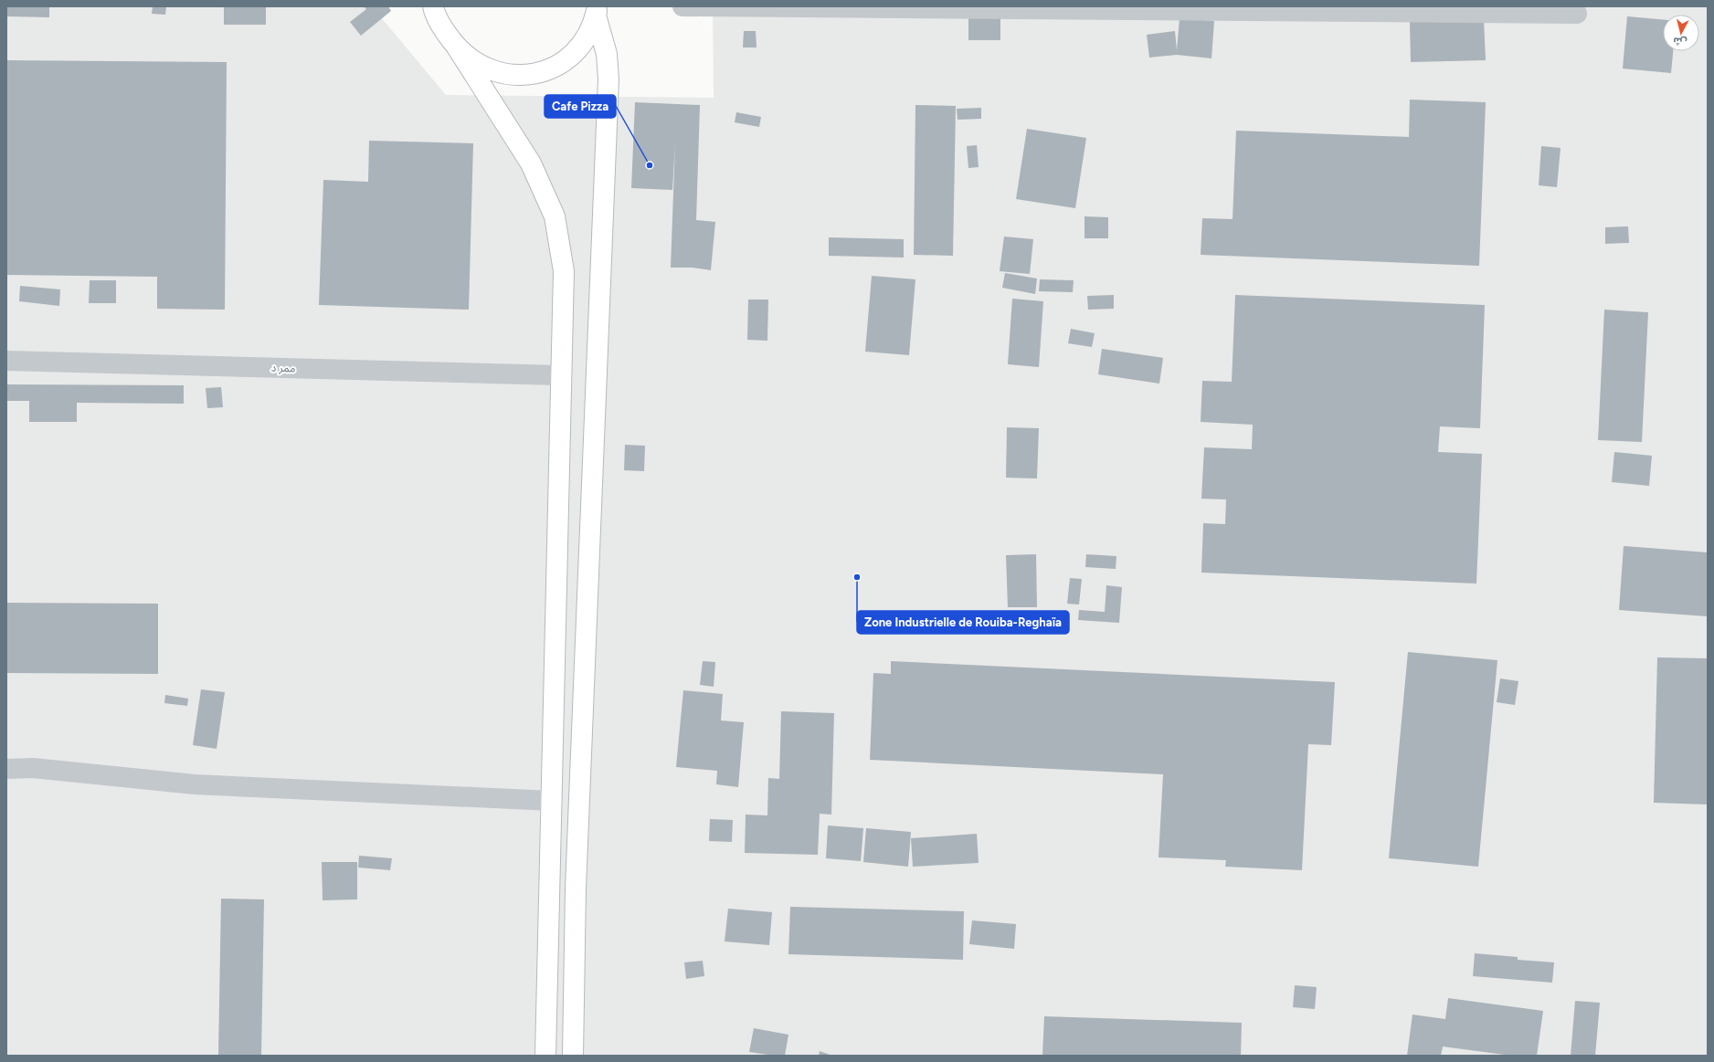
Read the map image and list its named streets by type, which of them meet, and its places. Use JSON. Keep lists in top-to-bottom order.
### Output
{
  "streets": {
    "lane": ["ممر د"]
  },
  "places": ["Cafe Pizza", "Zone Industrielle de Rouiba-Reghaïa"],
  "north": "bottom"
}
